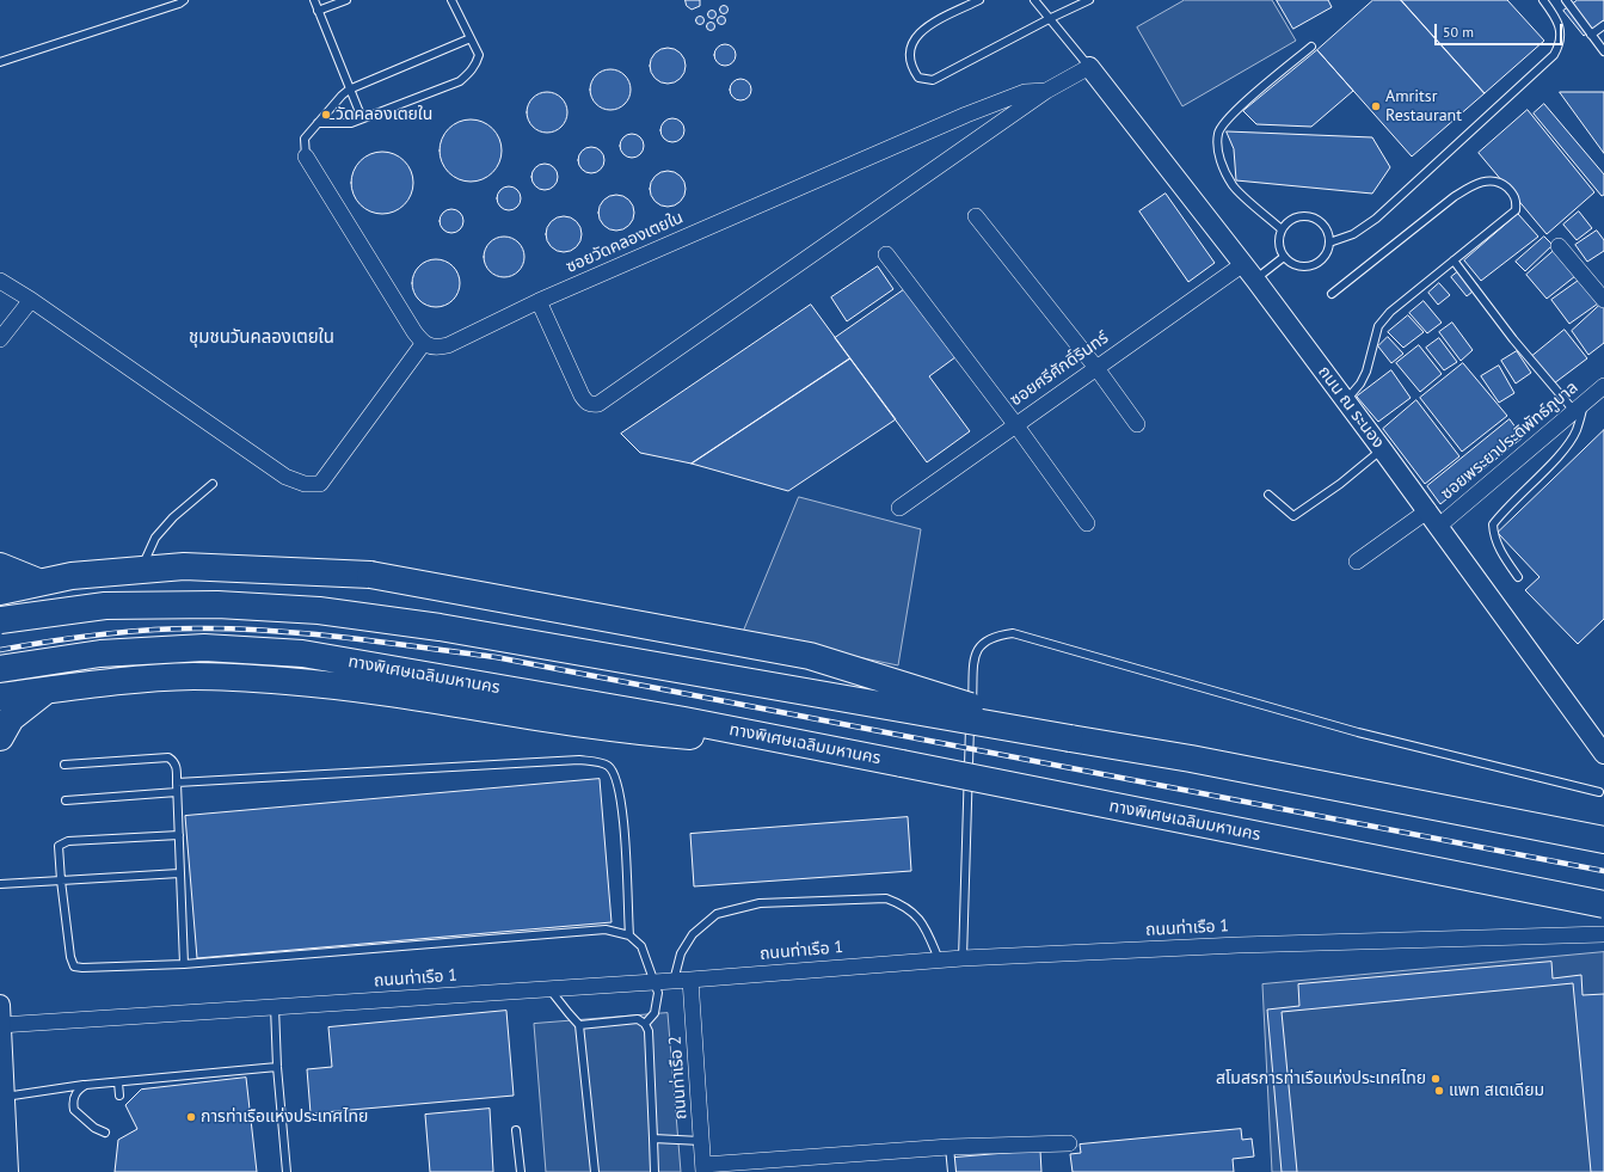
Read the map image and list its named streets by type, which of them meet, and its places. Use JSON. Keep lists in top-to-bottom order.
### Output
{
  "streets": {
    "highway": ["ทางพิเศษเฉลิมมหานคร"],
    "street": [
      "ซอยวัดคลองเตยใน",
      "ซอยศรีศักดิ์รินทร์",
      "ถนน ณ ระนอง",
      "ซอยพระยาประดิพัทธ์ภูบาล",
      "ถนนท่าเรือ 1",
      "ถนนท่าเรือ 2"
    ]
  },
  "crossings": [
    ["ซอยศรีศักดิ์รินทร์", "ถนน ณ ระนอง"],
    ["ถนน ณ ระนอง", "ซอยพระยาประดิพัทธ์ภูบาล"],
    ["ถนนท่าเรือ 1", "ถนนท่าเรือ 2"]
  ],
  "districts": ["ชุมชนวันคลองเตยใน"],
  "places": [
    "Amritsr Restaurant",
    "วัดคลองเตยใน",
    "สโมสรการท่าเรือแห่งประเทศไทย",
    "แพท สเตเดียม",
    "การท่าเรือแห่งประเทศไทย"
  ],
  "scale_bar": "50 m"
}
